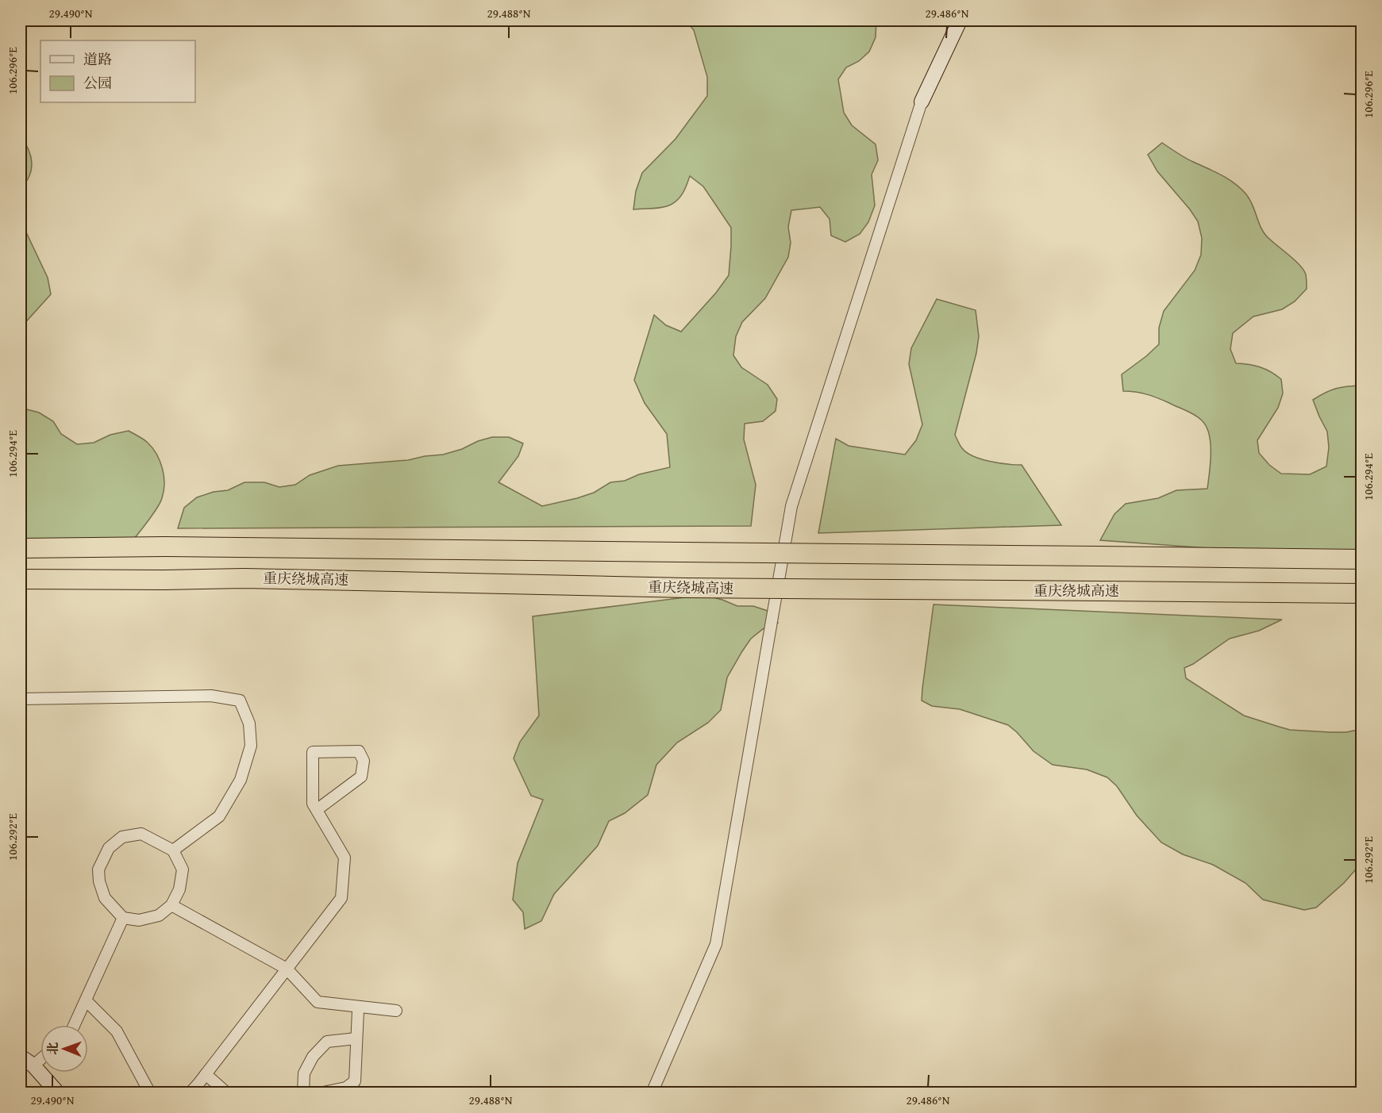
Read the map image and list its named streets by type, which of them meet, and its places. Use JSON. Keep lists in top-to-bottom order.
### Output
{
  "streets": {
    "highway": ["重庆绕城高速"]
  },
  "legend": ["道路", "公园"],
  "north": "left",
  "coordinates": [
    "29.490°N",
    "29.488°N",
    "29.486°N",
    "106.296°E",
    "106.294°E",
    "106.292°E"
  ]
}
